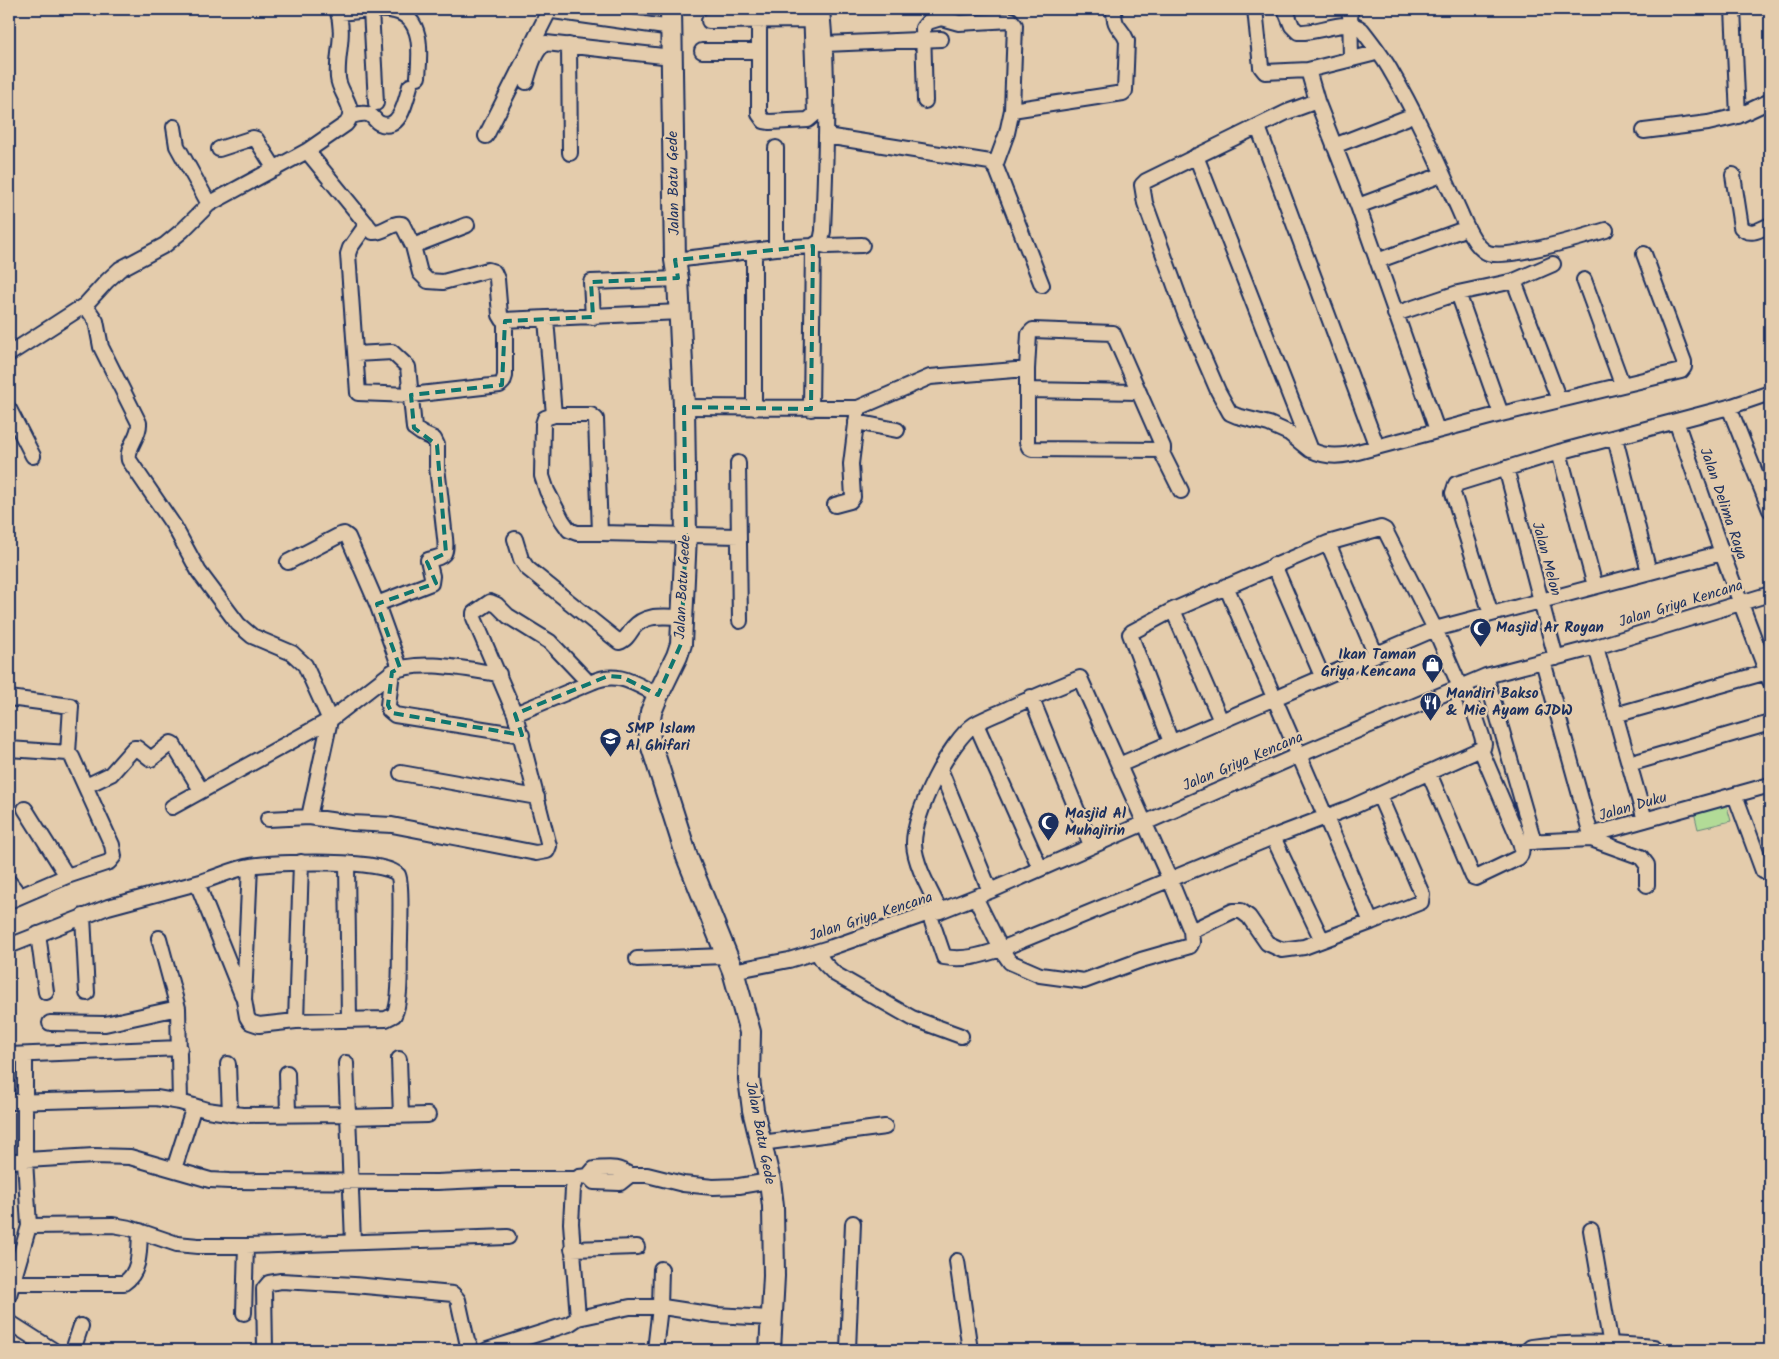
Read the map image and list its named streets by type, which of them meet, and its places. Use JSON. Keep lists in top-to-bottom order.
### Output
{
  "streets": {
    "street": [
      "Jalan Batu Gede",
      "Jalan Delima Raya",
      "Jalan Melon",
      "Jalan Griya Kencana",
      "Jalan Duku"
    ]
  },
  "crossings": [
    ["Jalan Batu Gede", "Jalan Griya Kencana"],
    ["Jalan Delima Raya", "Jalan Griya Kencana"],
    ["Jalan Melon", "Jalan Griya Kencana"],
    ["Jalan Melon", "Jalan Duku"],
    ["Jalan Griya Kencana", "Jalan Duku"]
  ],
  "places": {
    "mosque": ["Masjid Ar Royan", "Masjid Al Muhajirin"],
    "shop": ["Ikan Taman Griya Kencana"],
    "restaurant": ["Mandiri Bakso & Mie Ayam GJDW"],
    "school or university": ["SMP Islam Al Ghifari"]
  }
}
